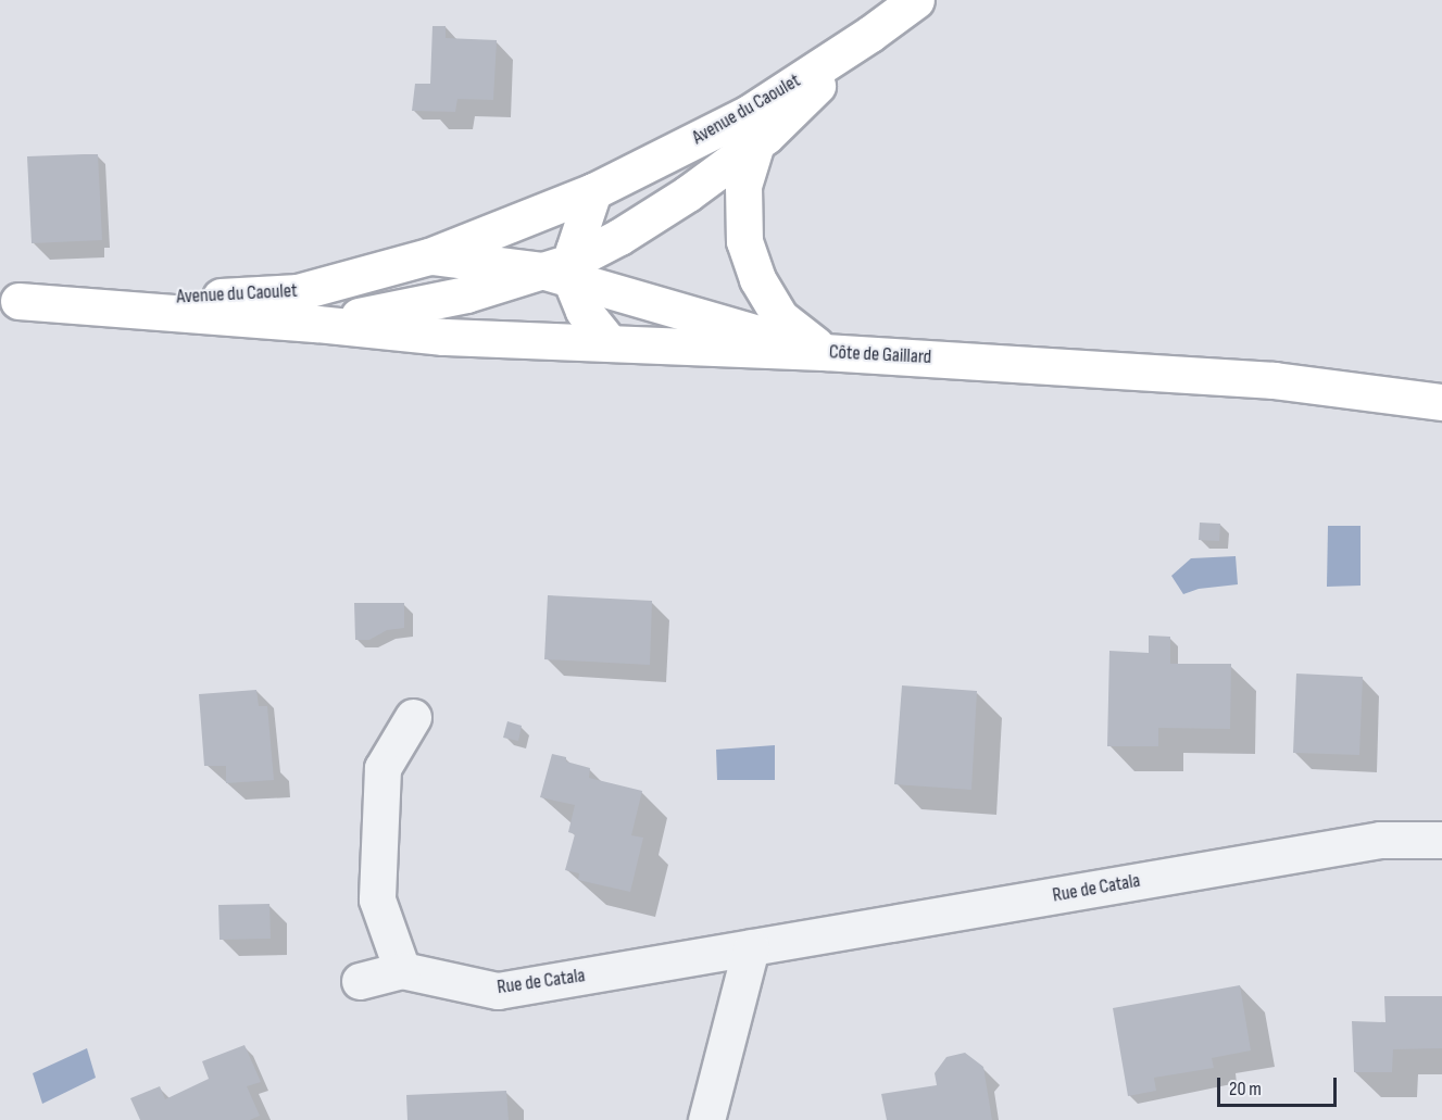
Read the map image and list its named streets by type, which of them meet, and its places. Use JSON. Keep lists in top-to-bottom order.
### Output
{
  "streets": {
    "street": ["Avenue du Caoulet", "Côte de Gaillard", "Rue de Catala"]
  },
  "crossings": [
    ["Avenue du Caoulet", "Côte de Gaillard"]
  ],
  "scale_bar": "20 m"
}
